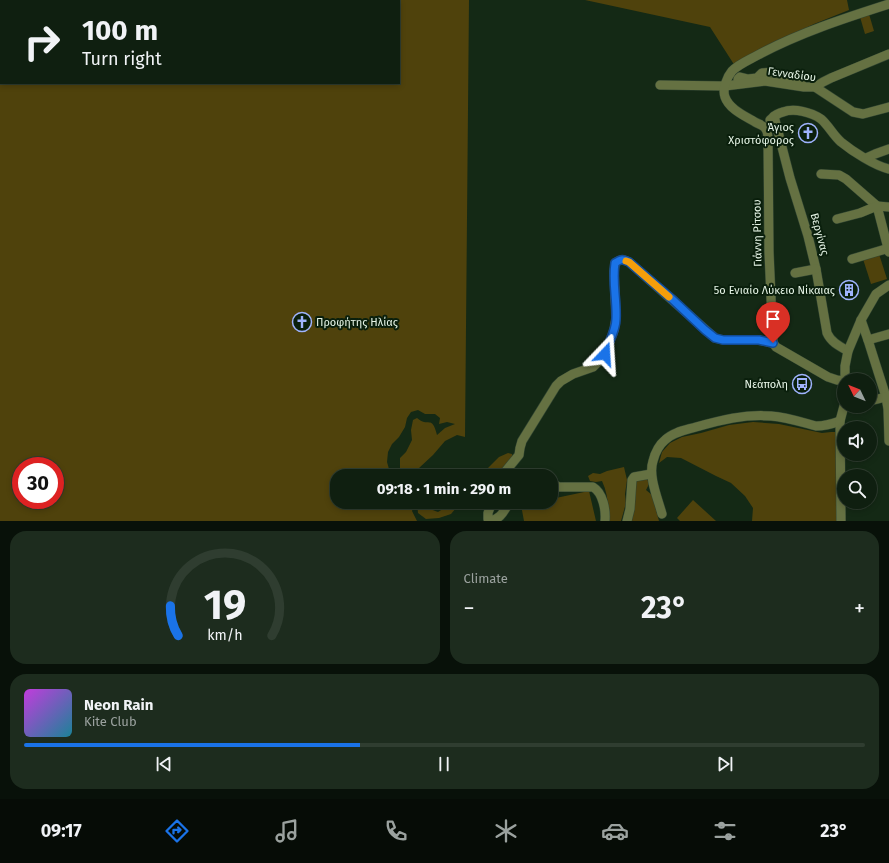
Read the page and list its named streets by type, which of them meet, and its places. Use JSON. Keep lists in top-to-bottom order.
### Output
{
  "streets": {
    "street": ["Γενναδίου", "Γιάννη Ρίτσου", "Βεργίνας"]
  },
  "places": {
    "church": ["Άγιος Χριστόφορος", "Προφήτης Ηλίας"],
    "building": ["5ο Ενιαίο Λύκειο Νίκαιας"],
    "bus stop": ["Νεάπολη"]
  },
  "north": "top left",
  "page": {
    "turn": ["100 m", "Turn right"],
    "limit": "30",
    "trip": "09:18 · 1 min · 290 m",
    "tile": "Climate",
    "heat": ["−", "23°", "+"],
    "song": ["Neon Rain", "Kite Club"],
    "tabs": ["09:17", "23°"],
    "gauge": ["19", "km/h"]
  }
}
